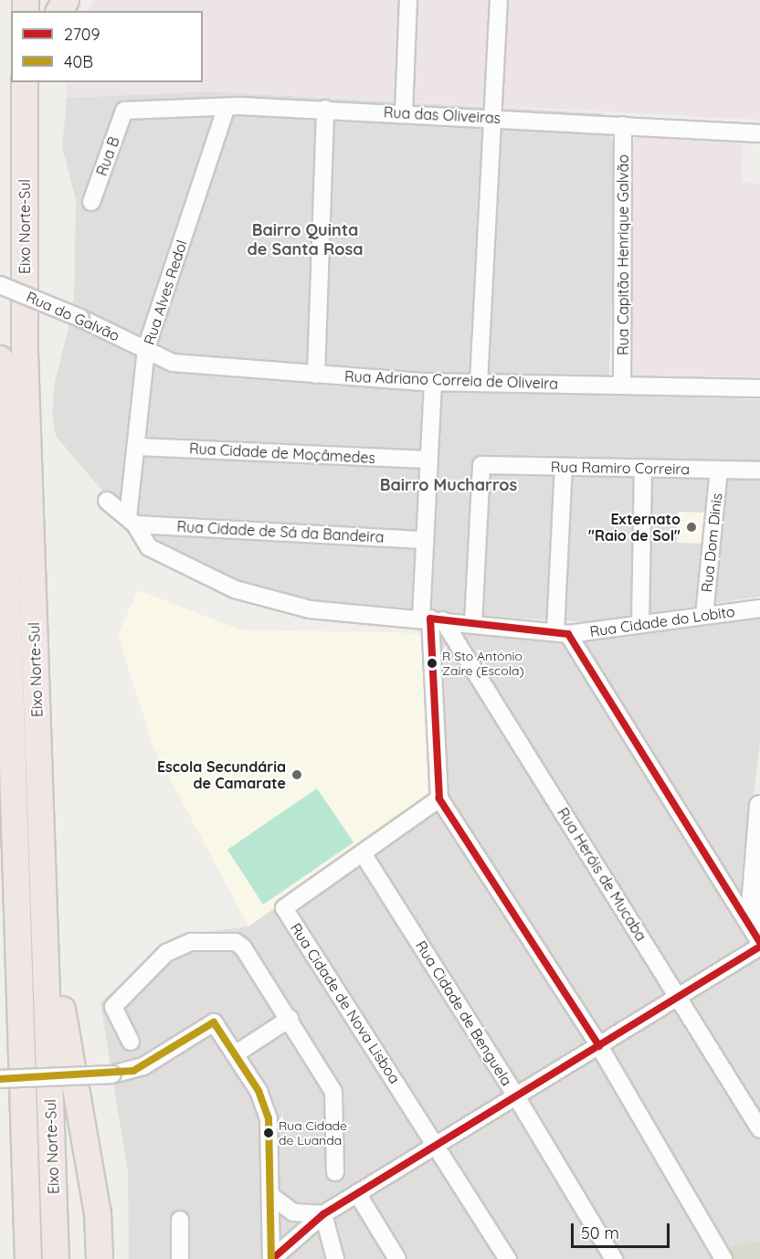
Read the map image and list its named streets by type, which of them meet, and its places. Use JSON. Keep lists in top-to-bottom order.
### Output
{
  "streets": {
    "highway": ["Eixo Norte-Sul"],
    "street": [
      "Rua das Oliveiras",
      "Rua B",
      "Rua Capitão Henrique Galvão",
      "Rua Alves Redol",
      "Rua do Galvão",
      "Rua Adriano Correia de Oliveira",
      "Rua Cidade de Moçâmedes",
      "Rua Ramiro Correira",
      "Rua Cidade de Sá da Bandeira",
      "Rua Dom Dinis",
      "Rua Cidade do Lobito",
      "Rua Heróis de Mucaba",
      "Rua Cidade de Nova Lisboa",
      "Rua Cidade de Benguela"
    ]
  },
  "crossings": [
    ["Rua das Oliveiras", "Rua B"],
    ["Rua das Oliveiras", "Rua Capitão Henrique Galvão"],
    ["Rua das Oliveiras", "Rua Alves Redol"],
    ["Rua Capitão Henrique Galvão", "Rua Adriano Correia de Oliveira"],
    ["Rua Alves Redol", "Rua do Galvão"],
    ["Rua Alves Redol", "Rua Adriano Correia de Oliveira"],
    ["Rua Alves Redol", "Rua Cidade de Moçâmedes"],
    ["Rua Alves Redol", "Rua Cidade de Sá da Bandeira"],
    ["Rua Alves Redol", "Rua Cidade do Lobito"],
    ["Rua do Galvão", "Rua Adriano Correia de Oliveira"],
    ["Rua Ramiro Correira", "Rua Dom Dinis"],
    ["Rua Ramiro Correira", "Rua Cidade do Lobito"],
    ["Rua Cidade de Sá da Bandeira", "Rua Cidade do Lobito"],
    ["Rua Dom Dinis", "Rua Cidade do Lobito"],
    ["Rua Cidade do Lobito", "Rua Heróis de Mucaba"],
    ["Rua Cidade de Nova Lisboa", "Rua Cidade de Benguela"]
  ],
  "districts": ["Bairro Quinta de Santa Rosa", "Bairro Mucharros"],
  "places": [
    "Externato \"Raio de Sol\"",
    "R Sto António Zaire (Escola)",
    "Escola Secundária de Camarate",
    "Rua Cidade de Luanda"
  ],
  "lines": ["transit line 2709", "transit line 40B"],
  "legend": ["2709", "40B"],
  "scale_bar": "50 m"
}
